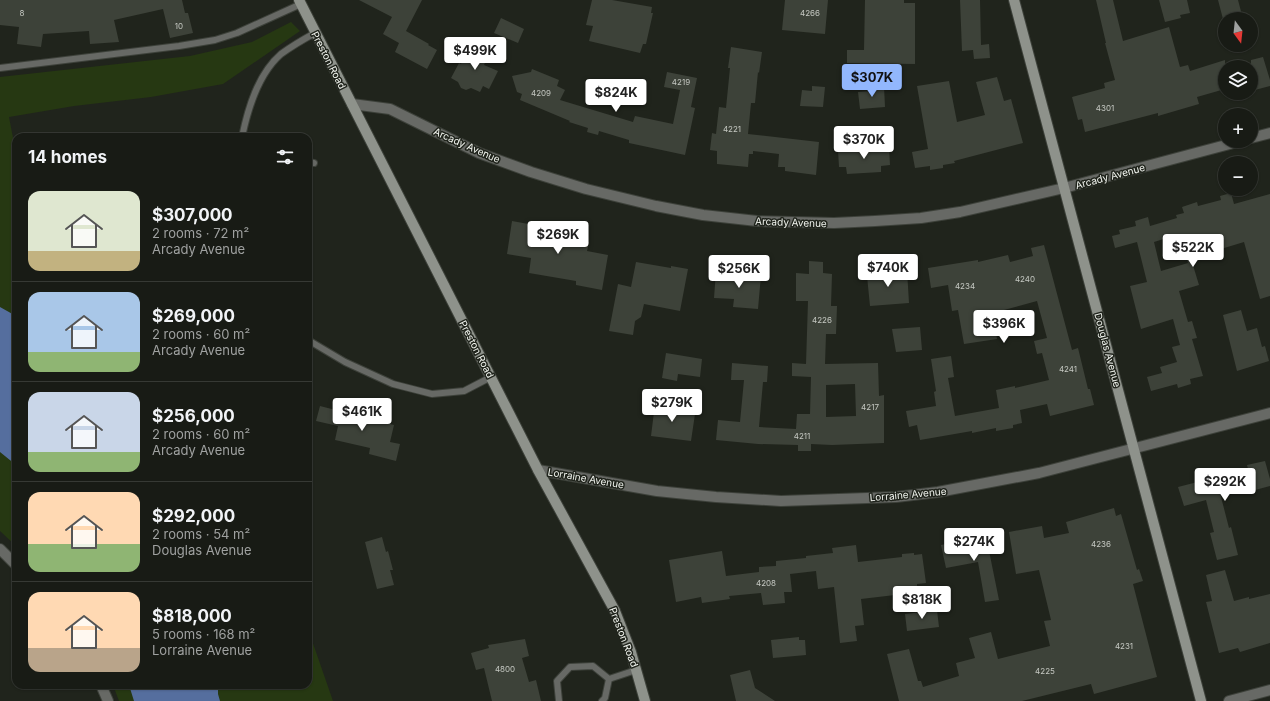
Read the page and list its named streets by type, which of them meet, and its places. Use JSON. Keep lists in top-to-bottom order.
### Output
{
  "streets": {
    "main road": ["Preston Road", "Douglas Avenue"],
    "street": ["Arcady Avenue", "Lorraine Avenue"]
  },
  "crossings": [
    ["Preston Road", "Arcady Avenue"],
    ["Preston Road", "Lorraine Avenue"],
    ["Arcady Avenue", "Douglas Avenue"],
    ["Douglas Avenue", "Lorraine Avenue"]
  ],
  "house_numbers": [
    "8",
    "4266",
    "10",
    "4219",
    "4209",
    "4301",
    "4221",
    "4240",
    "4234",
    "4226",
    "4241",
    "4217",
    "4211",
    "4236",
    "4208",
    "4231",
    "4800",
    "4225"
  ],
  "north": "bottom",
  "page": {
    "map_buttons": ["+", "−"],
    "price": [
      "$499K",
      "$307K",
      "$824K",
      "$370K",
      "$269K",
      "$522K",
      "$740K",
      "$256K",
      "$396K",
      "$279K",
      "$461K",
      "$292K",
      "$274K",
      "$818K"
    ],
    "heading": "14 homes",
    "list": [
      {
        "name": "$307,000",
        "note": "2 rooms · 72 m² · Arcady Avenue"
      },
      {
        "name": "$269,000",
        "note": "2 rooms · 60 m² · Arcady Avenue"
      },
      {
        "name": "$256,000",
        "note": "2 rooms · 60 m² · Arcady Avenue"
      },
      {
        "name": "$292,000",
        "note": "2 rooms · 54 m² · Douglas Avenue"
      },
      {
        "name": "$818,000",
        "note": "5 rooms · 168 m² · Lorraine Avenue"
      }
    ]
  }
}
